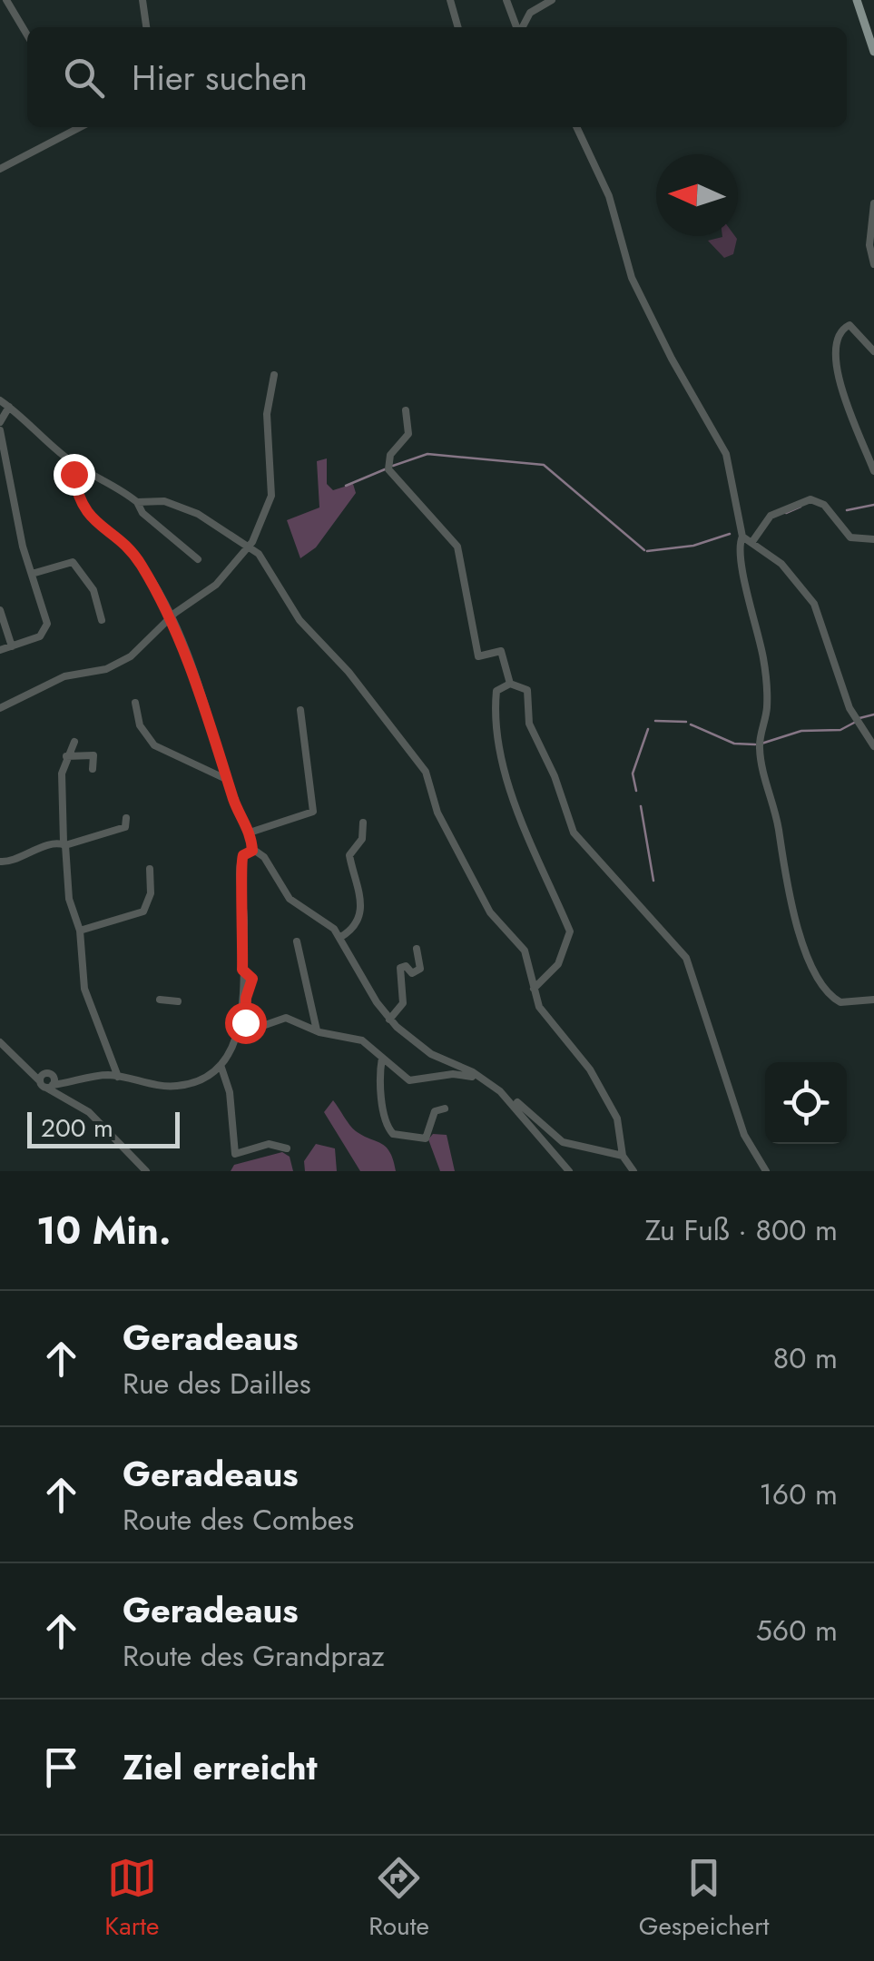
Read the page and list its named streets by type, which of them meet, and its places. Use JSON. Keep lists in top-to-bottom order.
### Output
{
  "scale_bar": "200 m",
  "north": "left",
  "page": {
    "search": "Hier suchen",
    "scale": "200 m",
    "heading": ["10 Min.", "Zu Fuß · 800 m"],
    "list": [
      ["Geradeaus", "Rue des Dailles", "80 m"],
      ["Geradeaus", "Route des Combes", "160 m"],
      ["Geradeaus", "Route des Grandpraz", "560 m"],
      "Ziel erreicht"
    ],
    "nav": ["Karte", "Route", "Gespeichert"]
  }
}
